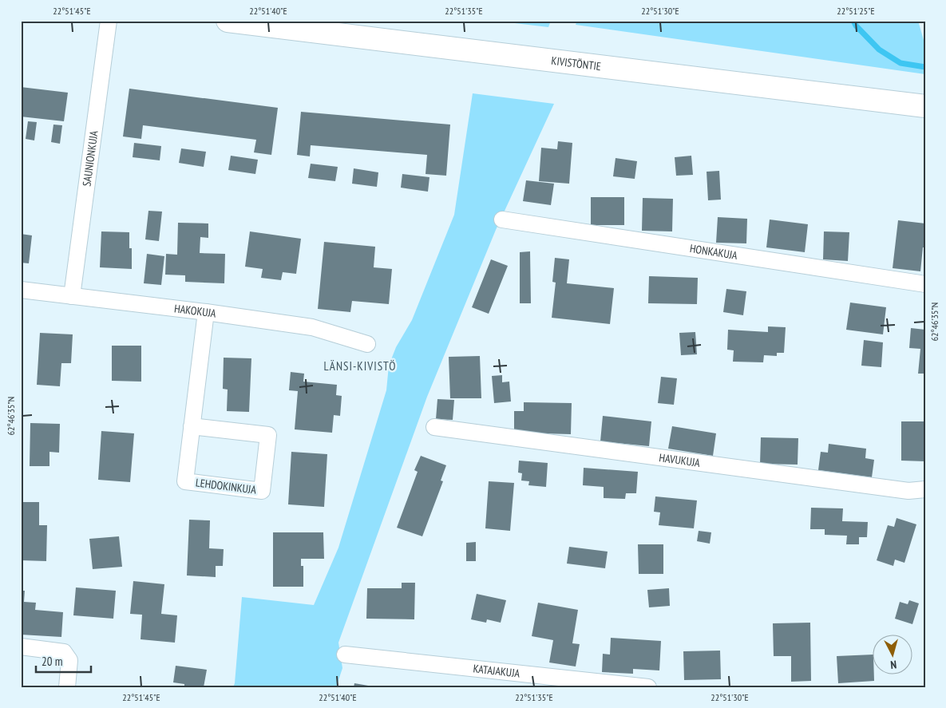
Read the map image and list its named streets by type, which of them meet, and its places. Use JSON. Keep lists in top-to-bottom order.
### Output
{
  "streets": {
    "main road": ["KIVISTÖNTIE"],
    "street": [
      "SAUNIONKUJA",
      "HONKAKUJA",
      "HAKOKUJA",
      "HAVUKUJA",
      "LEHDOKINKUJA",
      "KATAJAKUJA"
    ]
  },
  "crossings": [
    ["SAUNIONKUJA", "HAKOKUJA"],
    ["HAKOKUJA", "LEHDOKINKUJA"]
  ],
  "districts": ["LÄNSI-KIVISTÖ"],
  "scale_bar": "20 m",
  "north": "bottom",
  "coordinates": [
    "22°51'45\"E",
    "22°51'40\"E",
    "22°51'35\"E",
    "22°51'30\"E",
    "22°51'25\"E",
    "62°46'35\"N"
  ]
}
